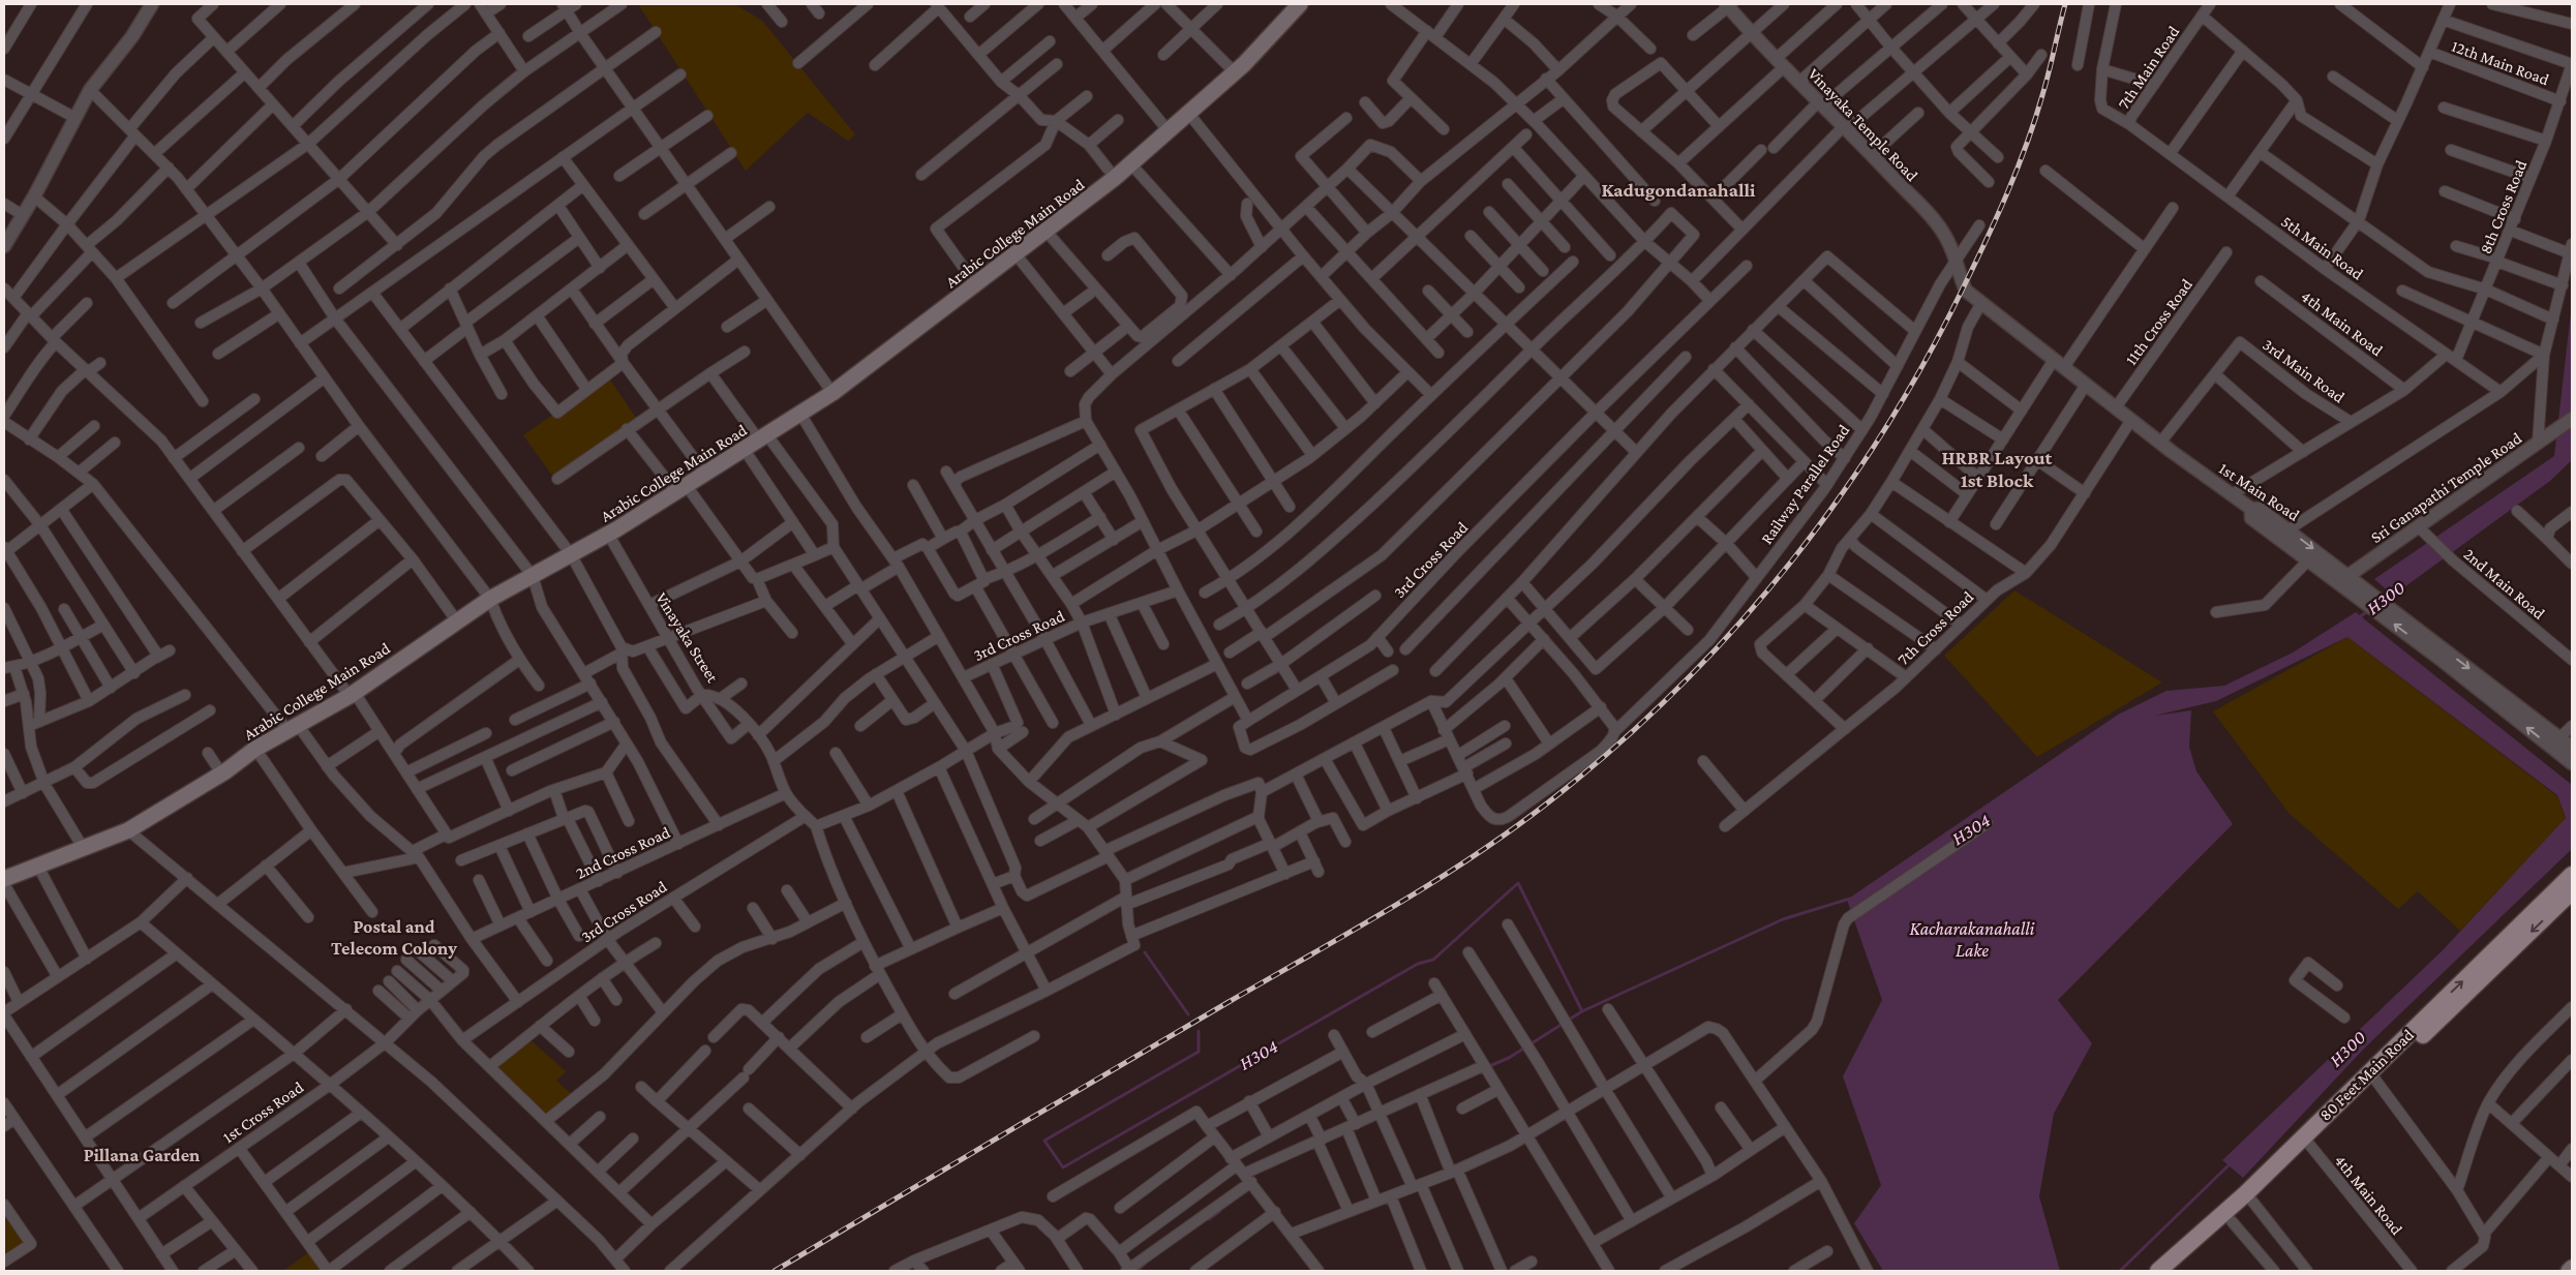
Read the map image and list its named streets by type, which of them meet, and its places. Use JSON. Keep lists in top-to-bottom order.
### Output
{
  "streets": {
    "main road": ["Arabic College Main Road", "80 Feet Main Road"],
    "street": [
      "12th Main Road",
      "7th Main Road",
      "Vinayaka Temple Road",
      "8th Cross Road",
      "5th Main Road",
      "11th Cross Road",
      "4th Main Road",
      "3rd Main Road",
      "Railway Parallel Road",
      "Sri Ganapathi Temple Road",
      "1st Main Road",
      "3rd Cross Road",
      "2nd Main Road",
      "7th Cross Road",
      "Vinayaka Street",
      "2nd Cross Road",
      "1st Cross Road"
    ]
  },
  "crossings": [
    ["12th Main Road", "8th Cross Road"],
    ["7th Main Road", "5th Main Road"],
    ["Vinayaka Temple Road", "Railway Parallel Road"],
    ["Vinayaka Temple Road", "1st Main Road"],
    ["8th Cross Road", "5th Main Road"],
    ["Arabic College Main Road", "Vinayaka Street"],
    ["11th Cross Road", "1st Main Road"],
    ["4th Main Road", "80 Feet Main Road"],
    ["Sri Ganapathi Temple Road", "1st Main Road"],
    ["Sri Ganapathi Temple Road", "2nd Main Road"],
    ["1st Main Road", "7th Cross Road"],
    ["3rd Cross Road", "Vinayaka Street"],
    ["Vinayaka Street", "2nd Cross Road"]
  ],
  "districts": [
    "Kadugondanahalli",
    "HRBR Layout 1st Block",
    "Postal and Telecom Colony",
    "Pillana Garden"
  ],
  "water": ["H300", "H304", "Kacharakanahalli Lake"]
}
